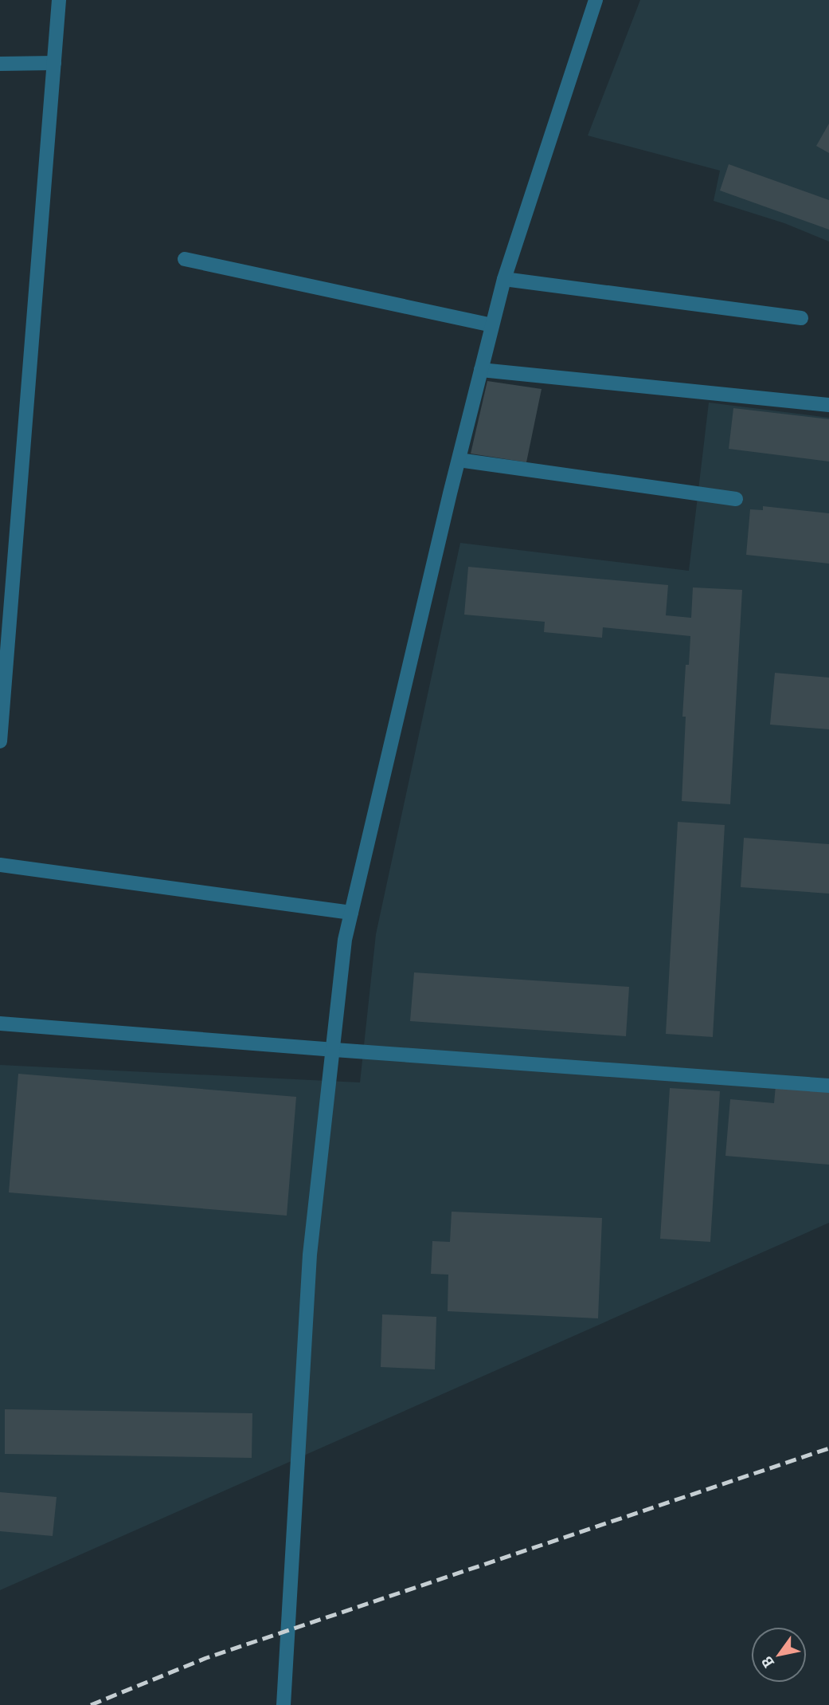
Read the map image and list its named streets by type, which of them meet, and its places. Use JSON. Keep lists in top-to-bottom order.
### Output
{
  "north": "bottom left"
}
